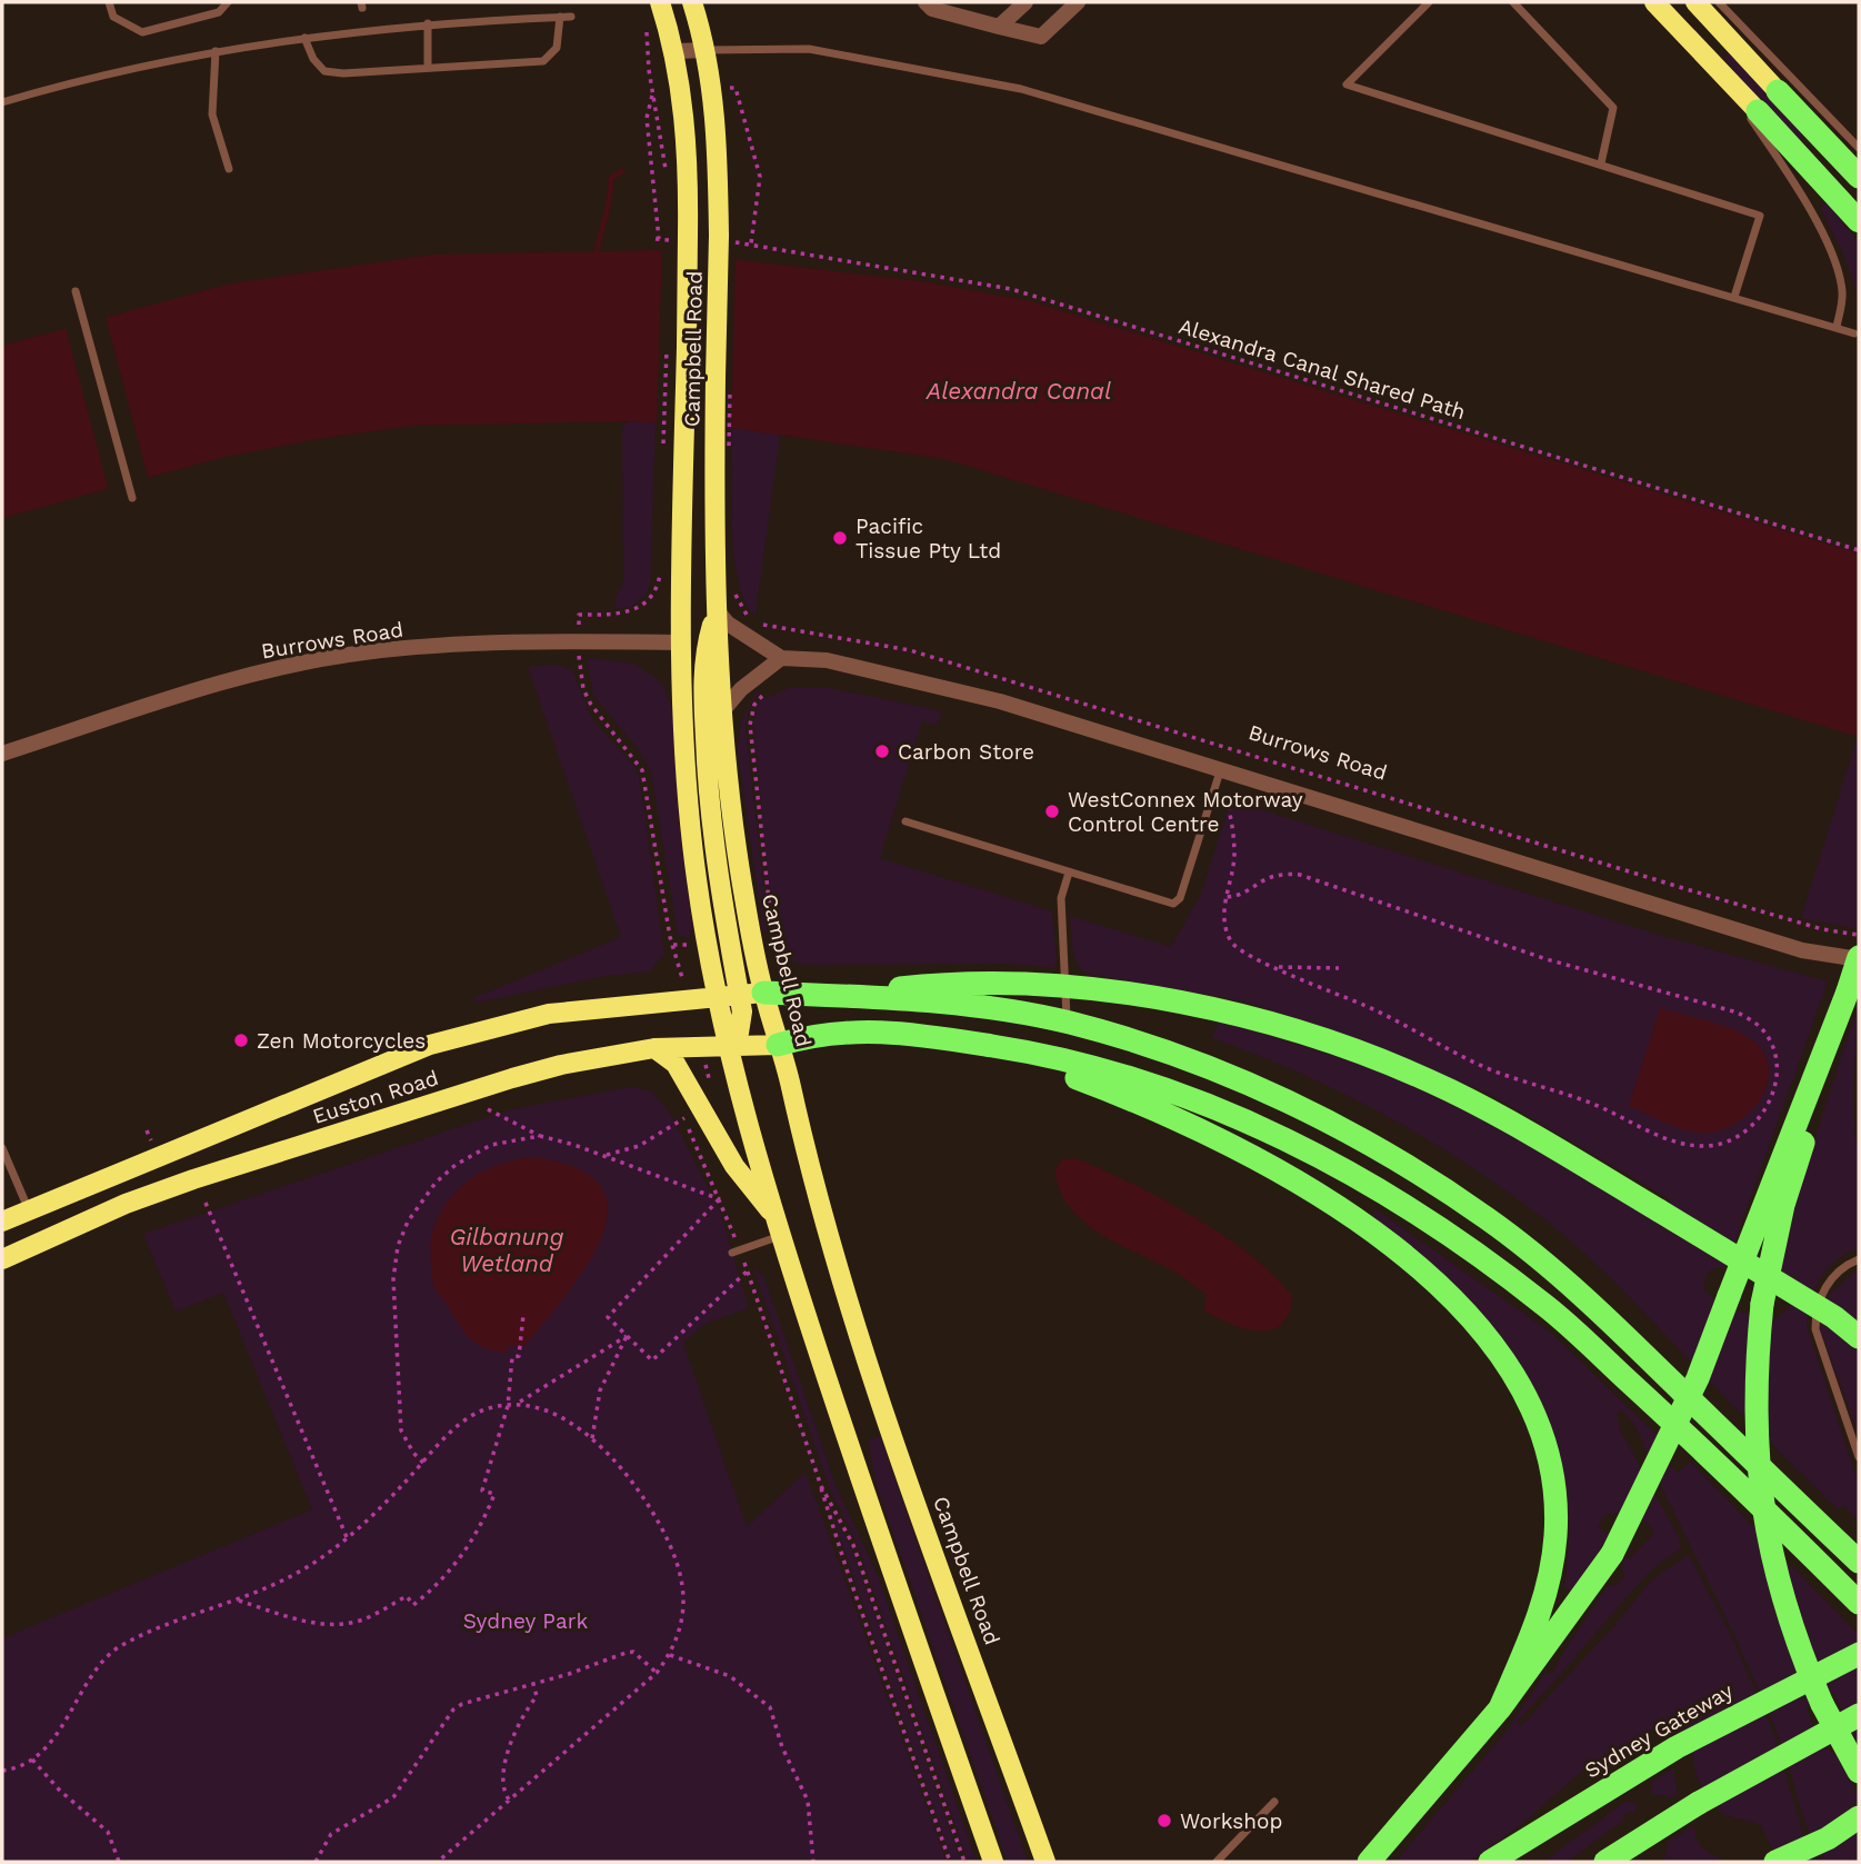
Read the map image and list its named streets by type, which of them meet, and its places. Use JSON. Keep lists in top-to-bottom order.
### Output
{
  "streets": {
    "highway": ["Sydney Gateway"],
    "main road": ["Campbell Road", "Euston Road"],
    "street": ["Burrows Road"],
    "path": ["Alexandra Canal Shared Path"]
  },
  "crossings": [
    ["Campbell Road", "Burrows Road"],
    ["Campbell Road", "Euston Road"]
  ],
  "water": ["Alexandra Canal", "Gilbanung Wetland"],
  "parks": ["Sydney Park"],
  "places": [
    "Pacific Tissue Pty Ltd",
    "Carbon Store",
    "WestConnex Motorway Control Centre",
    "Zen Motorcycles",
    "Workshop"
  ]
}
